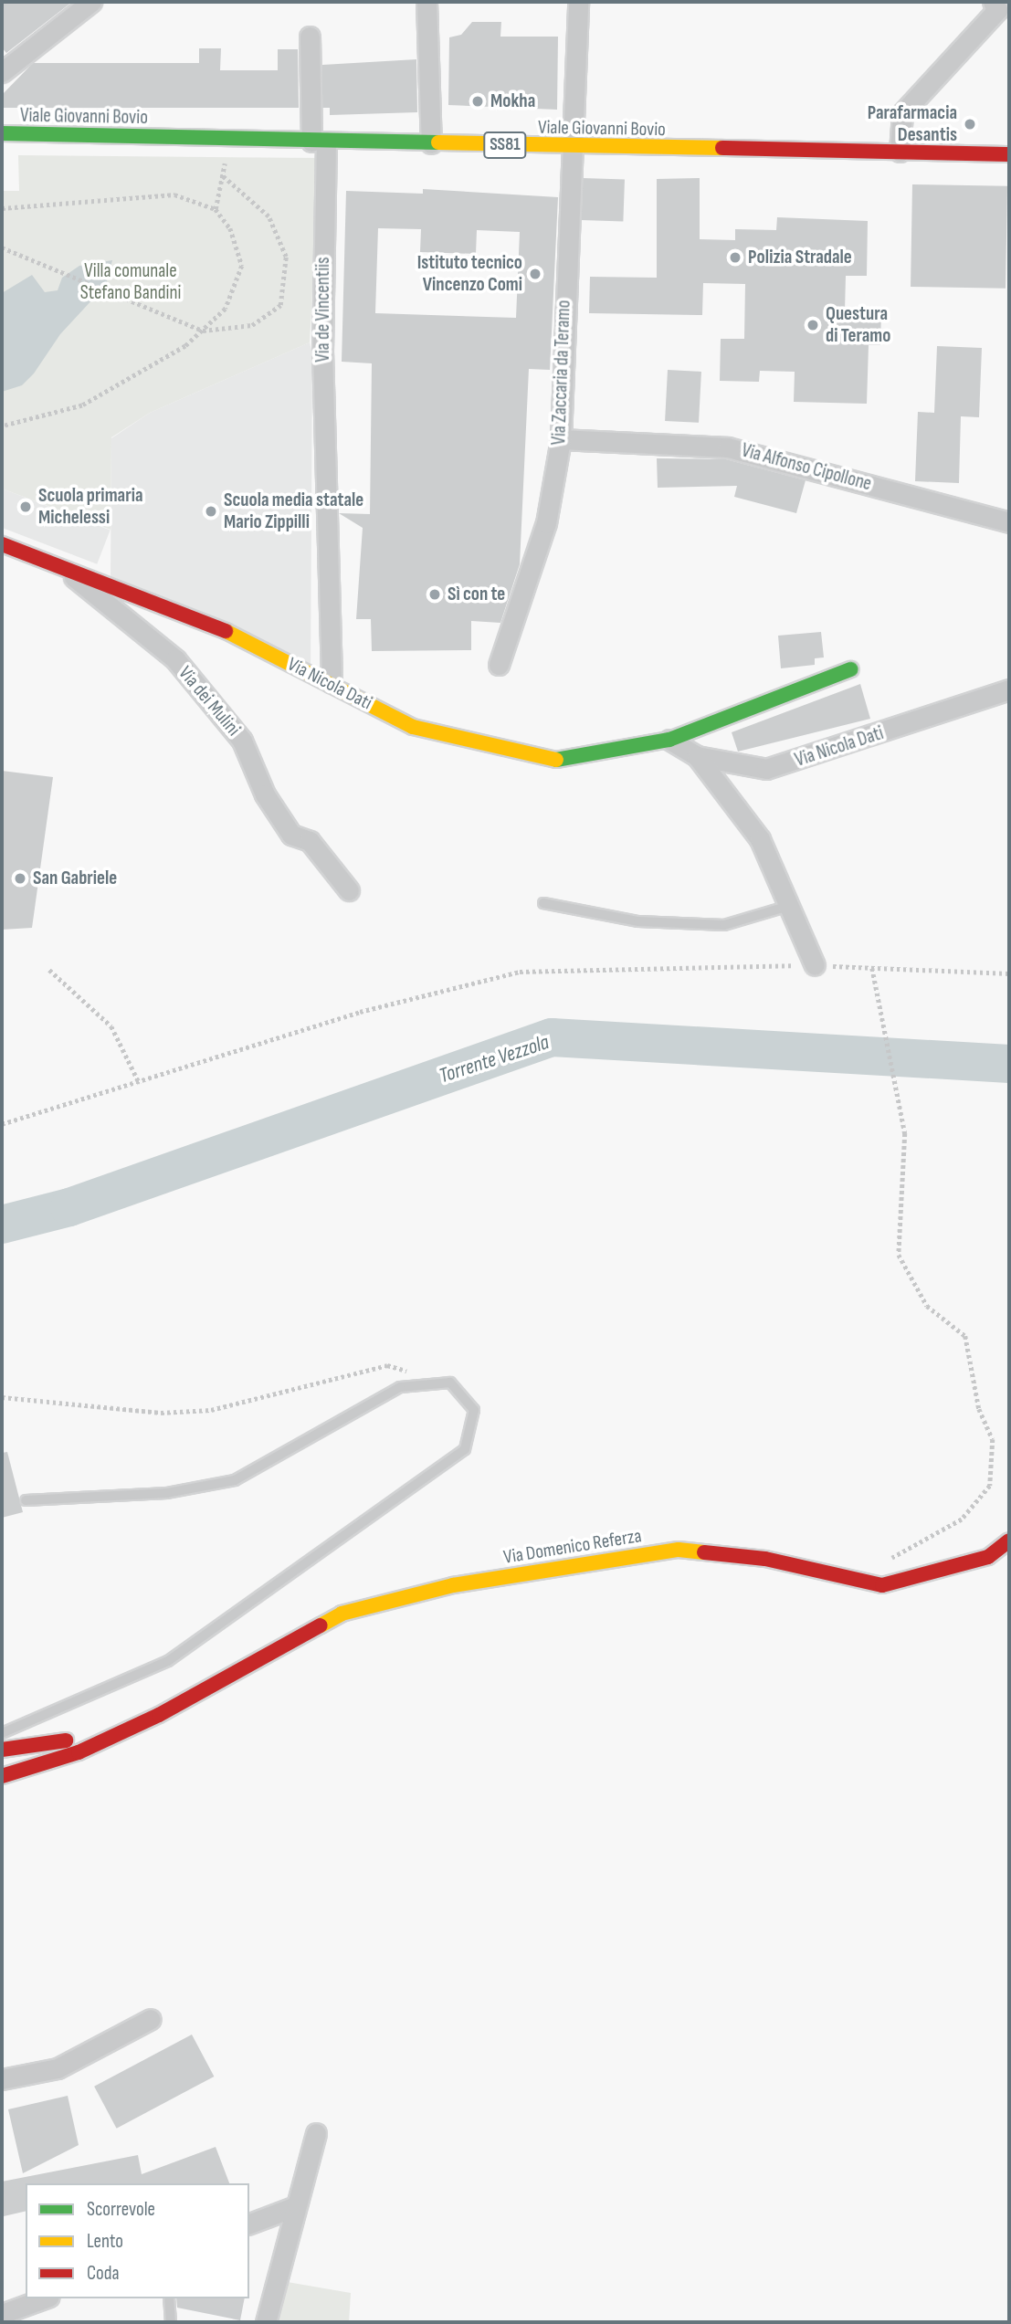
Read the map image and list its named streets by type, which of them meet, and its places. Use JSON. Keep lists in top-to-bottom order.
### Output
{
  "streets": {
    "street": [
      "Viale Giovanni Bovio",
      "SS81",
      "Via de Vincentiis",
      "Via Zaccaria da Teramo",
      "Via Alfonso Cipollone",
      "Via Nicola Dati",
      "Via dei Mulini",
      "Via Domenico Referza"
    ]
  },
  "crossings": [
    ["Viale Giovanni Bovio", "Via de Vincentiis"],
    ["Viale Giovanni Bovio", "Via Zaccaria da Teramo"],
    ["Via de Vincentiis", "Via Nicola Dati"],
    ["Via Zaccaria da Teramo", "Via Alfonso Cipollone"],
    ["Via Nicola Dati", "Via dei Mulini"]
  ],
  "water": ["Torrente Vezzola"],
  "parks": ["Villa comunale Stefano Bandini"],
  "places": [
    "Mokha",
    "Parafarmacia Desantis",
    "Polizia Stradale",
    "Istituto tecnico Vincenzo Comi",
    "Questura di Teramo",
    "Scuola primaria Michelessi",
    "Scuola media statale Mario Zippilli",
    "Sì con te",
    "San Gabriele"
  ],
  "legend": ["Scorrevole", "Lento", "Coda"]
}
